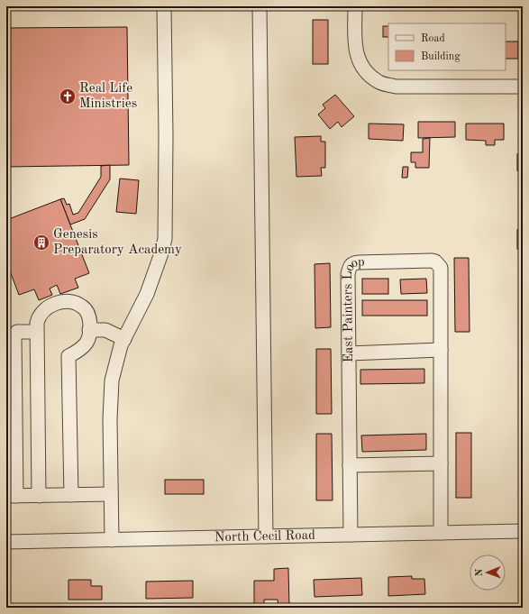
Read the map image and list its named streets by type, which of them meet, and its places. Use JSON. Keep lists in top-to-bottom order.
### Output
{
  "streets": {
    "street": ["East Painters Loop", "North Cecil Road"]
  },
  "crossings": [
    ["East Painters Loop", "North Cecil Road"]
  ],
  "places": {
    "church": ["Real Life Ministries"],
    "building": ["Genesis Preparatory Academy"]
  },
  "legend": ["Road", "Building"],
  "north": "left"
}
